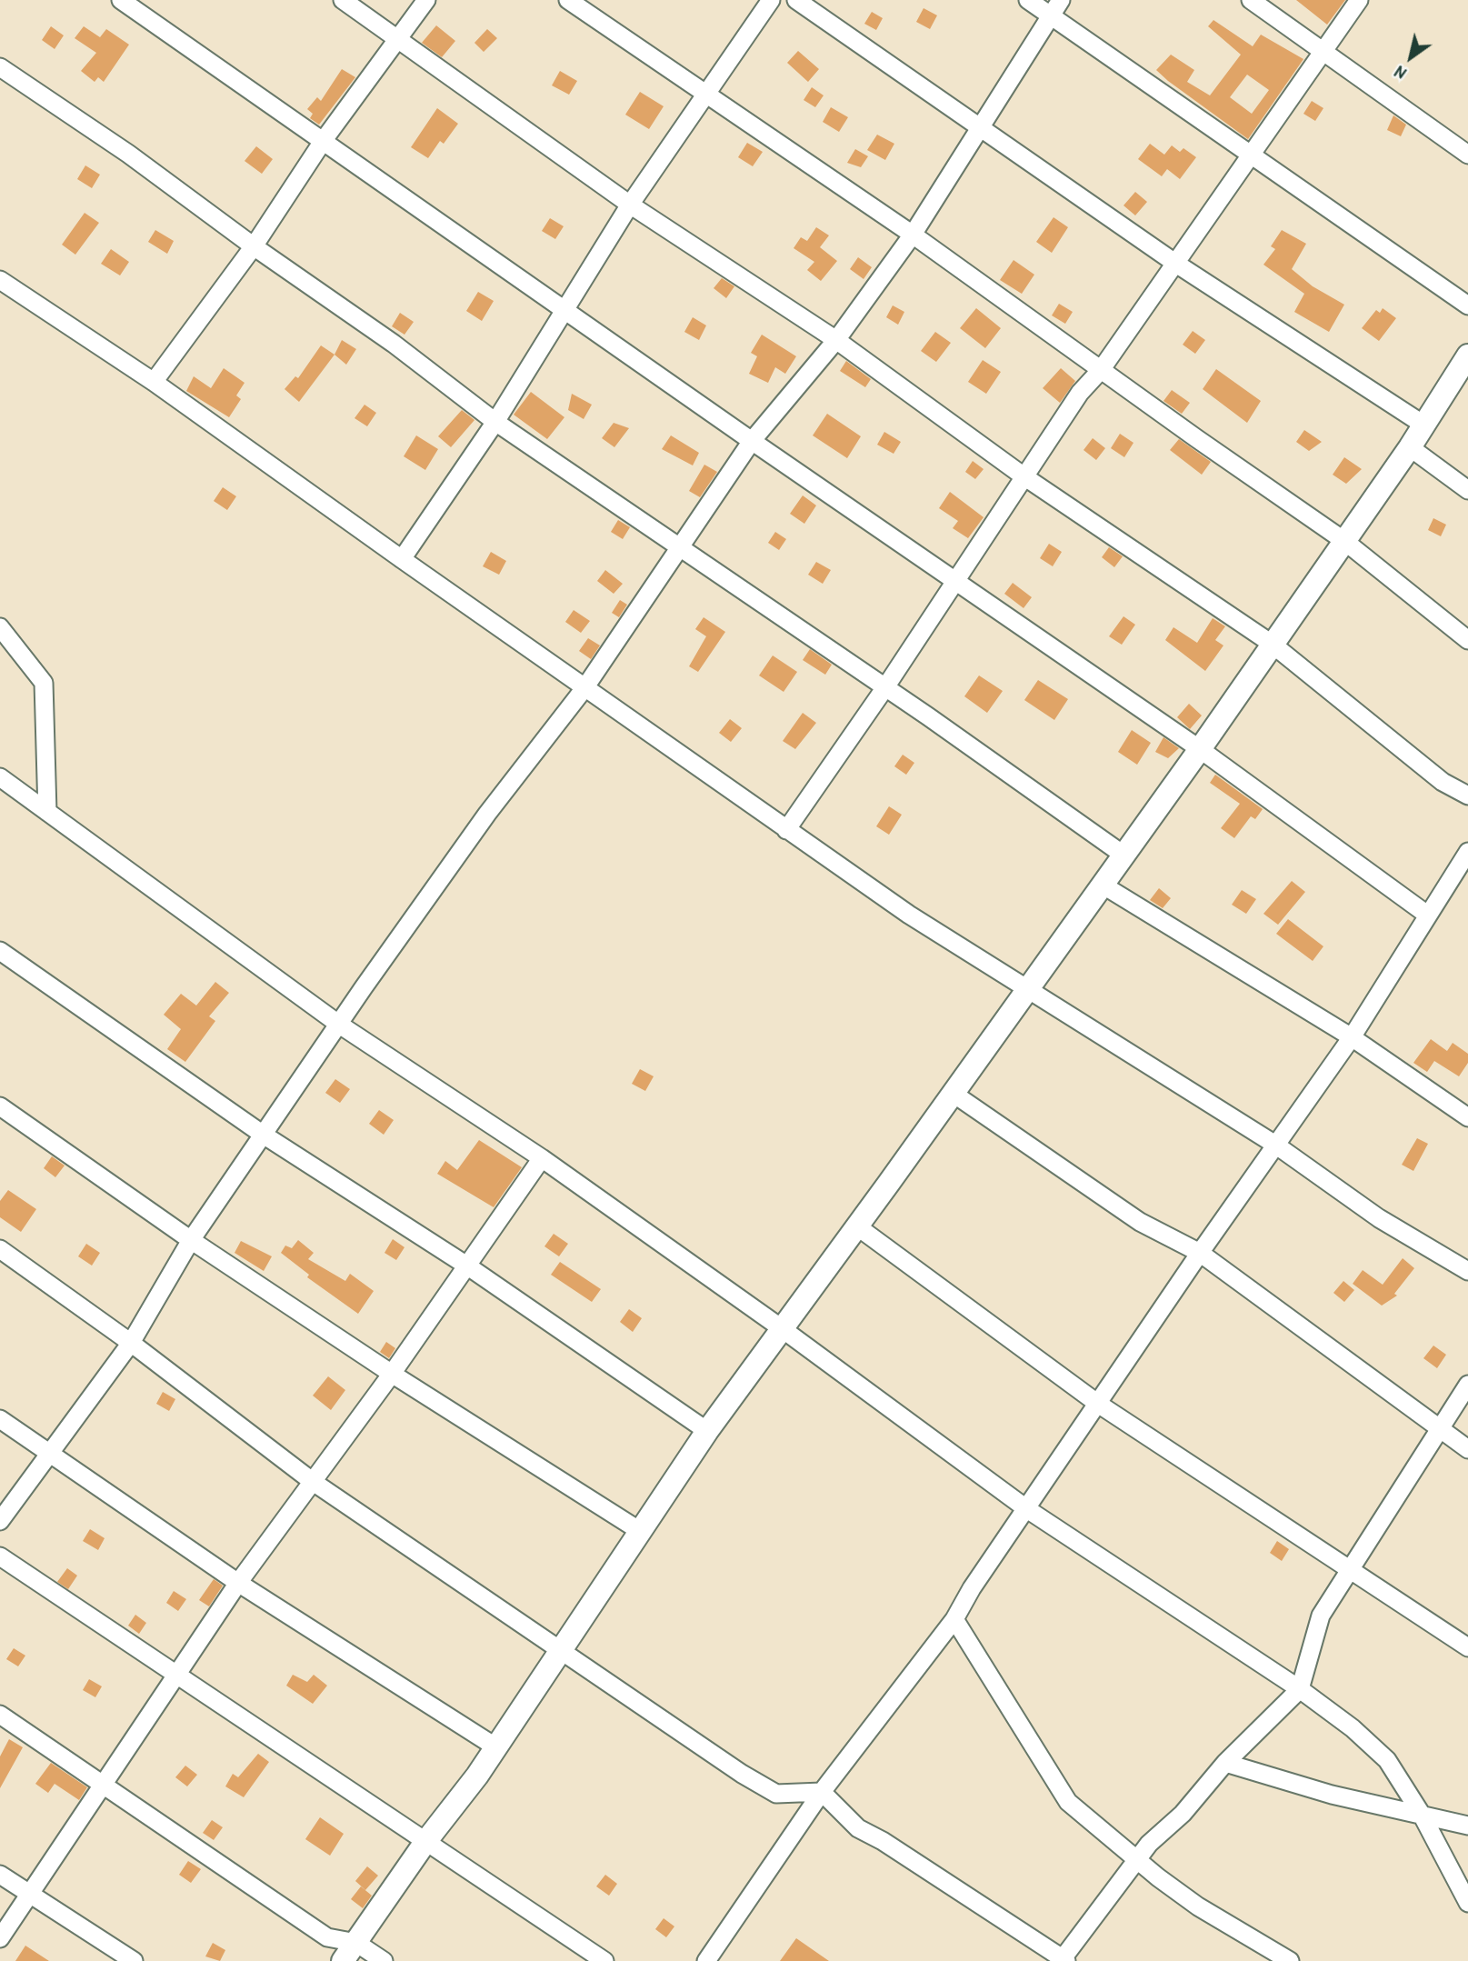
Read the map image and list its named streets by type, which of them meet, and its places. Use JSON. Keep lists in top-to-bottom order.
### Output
{
  "north": "bottom left"
}
